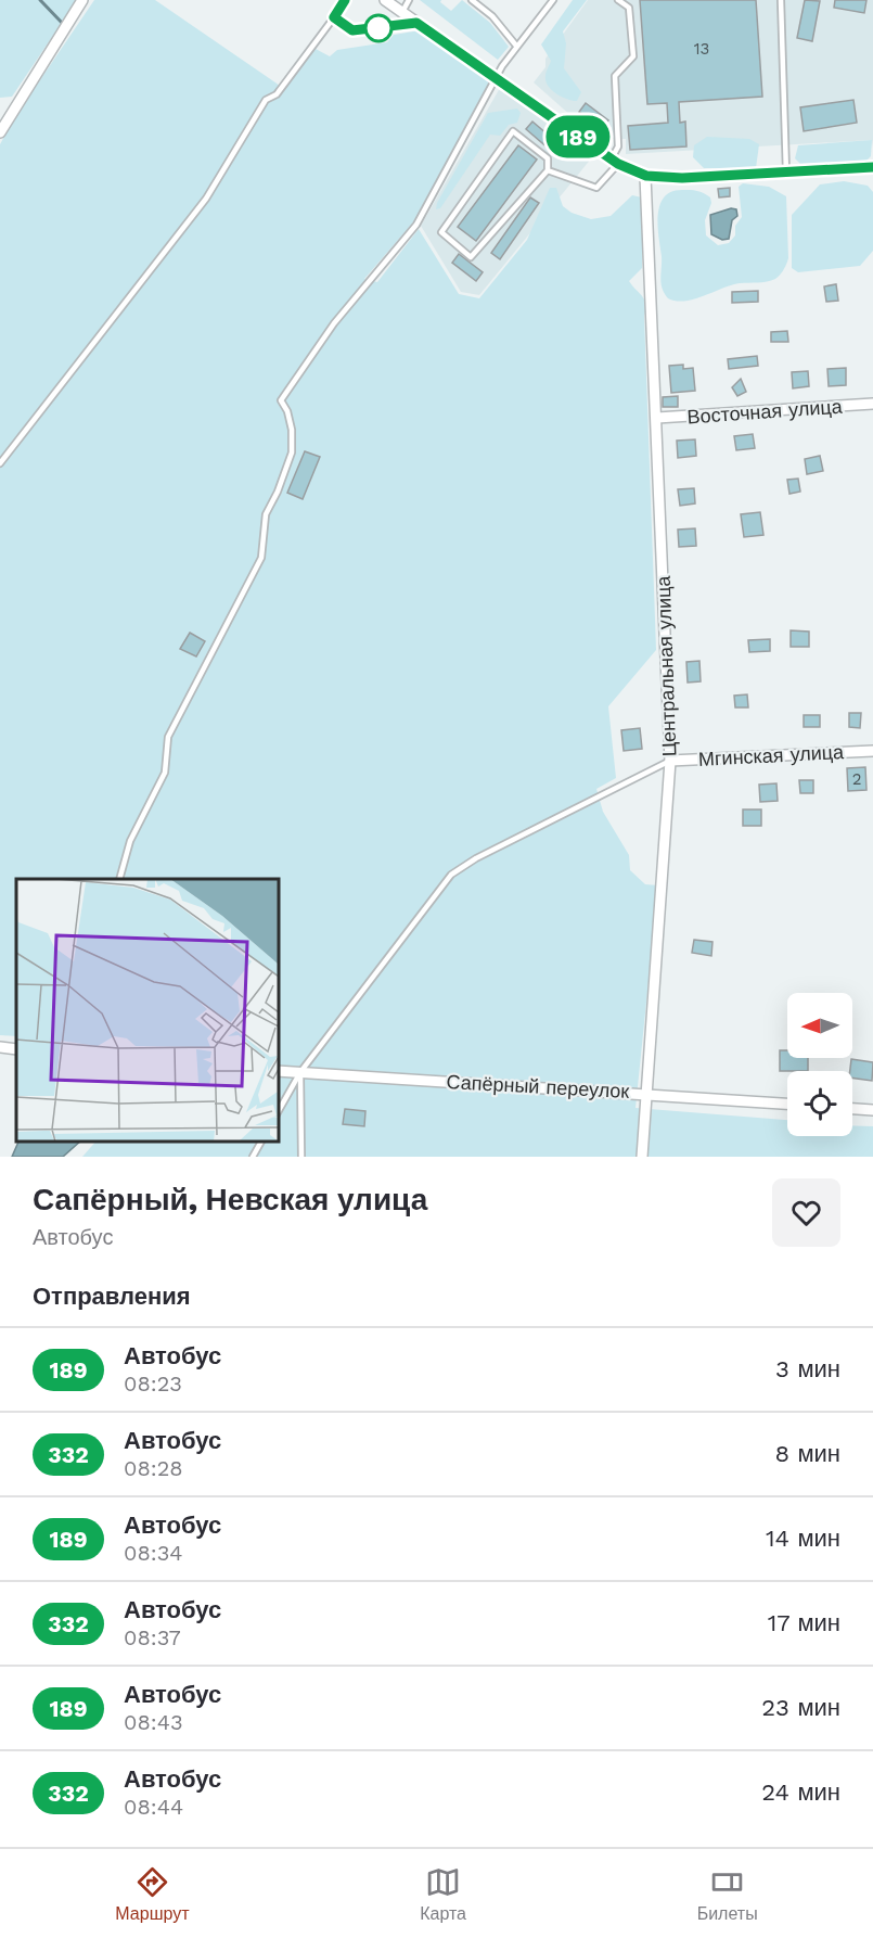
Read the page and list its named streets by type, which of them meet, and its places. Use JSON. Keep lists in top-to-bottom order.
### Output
{
  "streets": {
    "street": [
      "Восточная улица",
      "Центральная улица",
      "Мгинская улица",
      "Сапёрный переулок"
    ]
  },
  "crossings": [
    ["Восточная улица", "Центральная улица"],
    ["Центральная улица", "Мгинская улица"],
    ["Центральная улица", "Сапёрный переулок"]
  ],
  "lines": ["bus line 189"],
  "house_numbers": ["13", "2"],
  "north": "left",
  "page": {
    "on_map": "189",
    "heading": [
      ["Сапёрный, Невская улица", "Автобус"],
      "Отправления"
    ],
    "list": [
      {
        "mark": "189",
        "name": "Автобус",
        "note": "08:23",
        "value": "3 мин"
      },
      {
        "mark": "332",
        "name": "Автобус",
        "note": "08:28",
        "value": "8 мин"
      },
      {
        "mark": "189",
        "name": "Автобус",
        "note": "08:34",
        "value": "14 мин"
      },
      {
        "mark": "332",
        "name": "Автобус",
        "note": "08:37",
        "value": "17 мин"
      },
      {
        "mark": "189",
        "name": "Автобус",
        "note": "08:43",
        "value": "23 мин"
      },
      {
        "mark": "332",
        "name": "Автобус",
        "note": "08:44",
        "value": "24 мин"
      }
    ],
    "tabs": ["Маршрут", "Карта", "Билеты"]
  }
}
